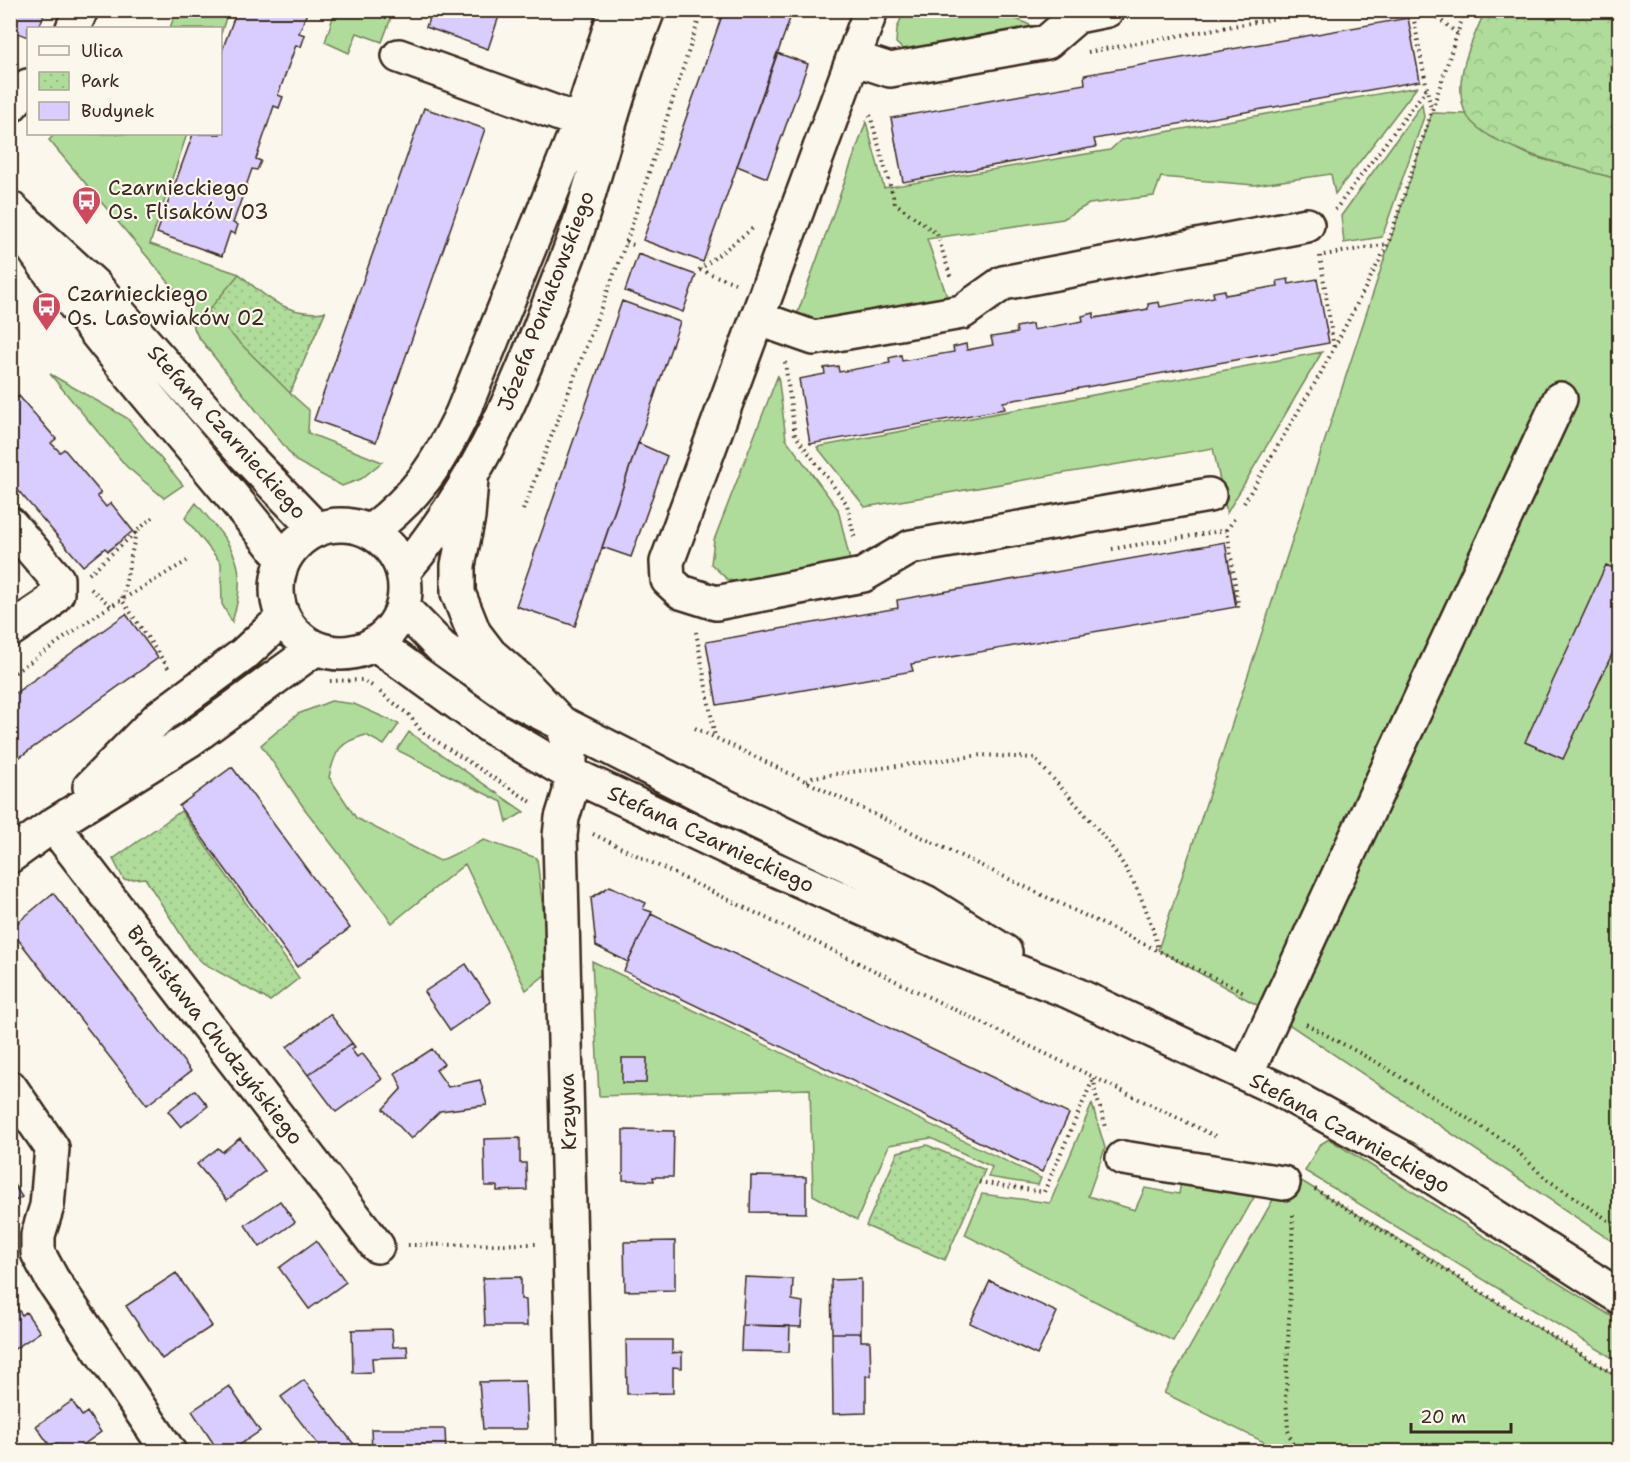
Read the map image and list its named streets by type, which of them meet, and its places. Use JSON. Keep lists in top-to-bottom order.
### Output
{
  "streets": {
    "street": [
      "Józefa Poniatowskiego",
      "Stefana Czarnieckiego",
      "Bronisława Chudzyńskiego",
      "Krzywa"
    ]
  },
  "crossings": [
    ["Józefa Poniatowskiego", "Stefana Czarnieckiego"],
    ["Stefana Czarnieckiego", "Krzywa"]
  ],
  "places": {
    "bus stop": ["Czarnieckiego Os. Flisaków 03", "Czarnieckiego Os. Lasowiaków 02"]
  },
  "legend": ["Ulica", "Park", "Budynek"],
  "scale_bar": "20 m"
}
